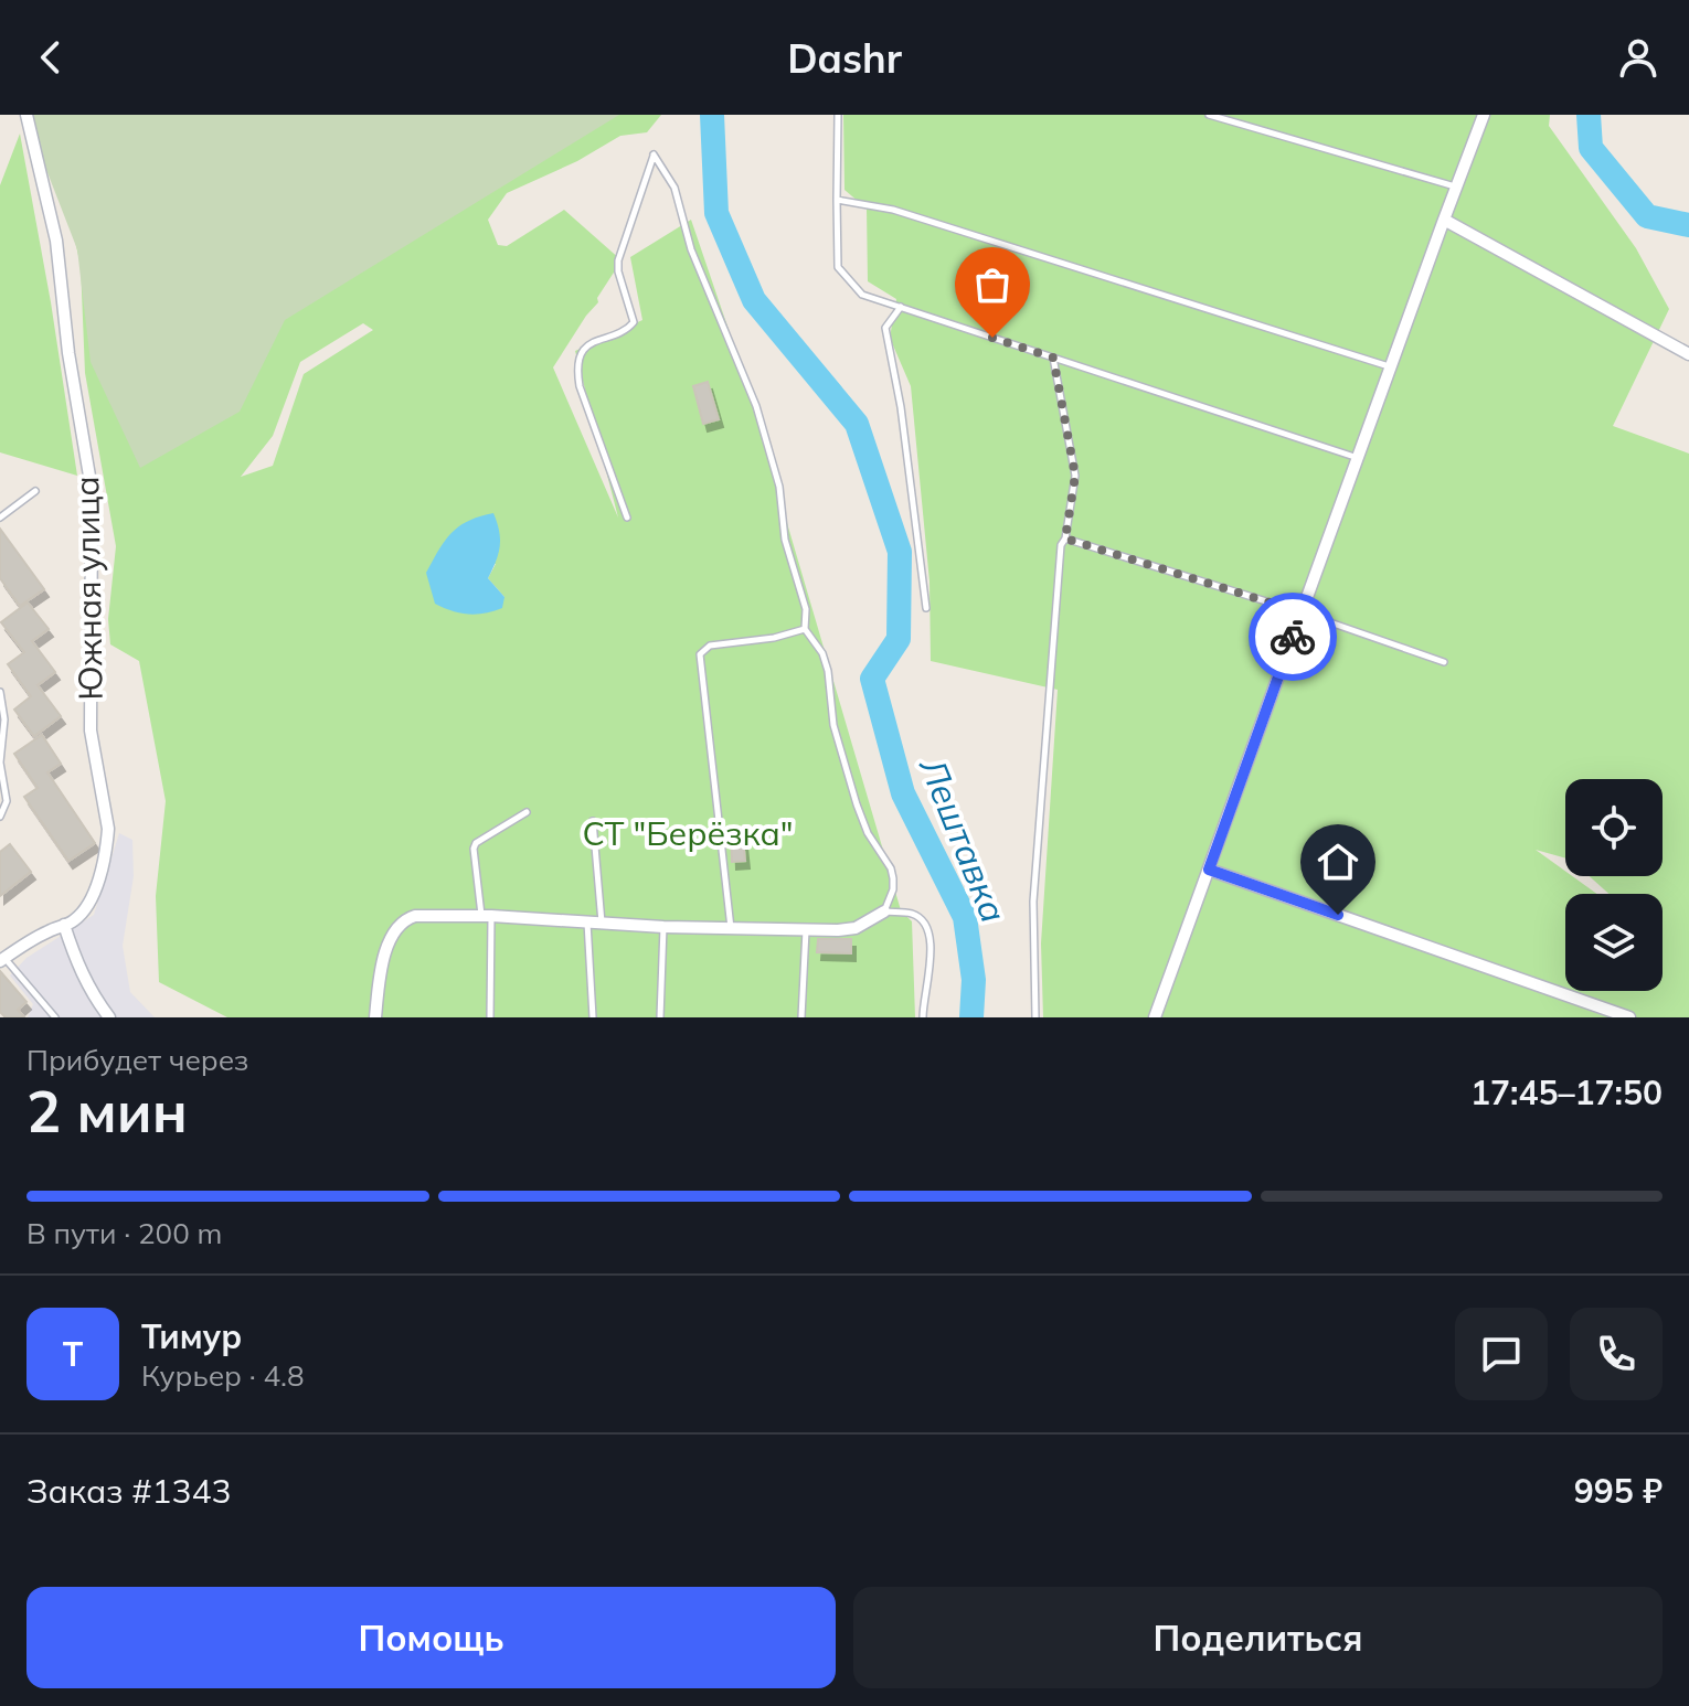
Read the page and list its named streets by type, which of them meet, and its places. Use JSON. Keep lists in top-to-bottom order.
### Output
{
  "streets": {
    "street": ["Южная улица"]
  },
  "water": ["Лештавка"],
  "parks": ["СТ \"Берёзка\""],
  "page": {
    "header": "Dashr",
    "heading": ["2 мин", "Прибудет через", "17:45–17:50"],
    "panel": [
      "Тимур",
      "Курьер · 4.8",
      "Заказ #1343",
      "995 ₽"
    ],
    "bar": "В пути · 200 m",
    "round": "Т",
    "buttons": ["Помощь", "Поделиться"]
  }
}
